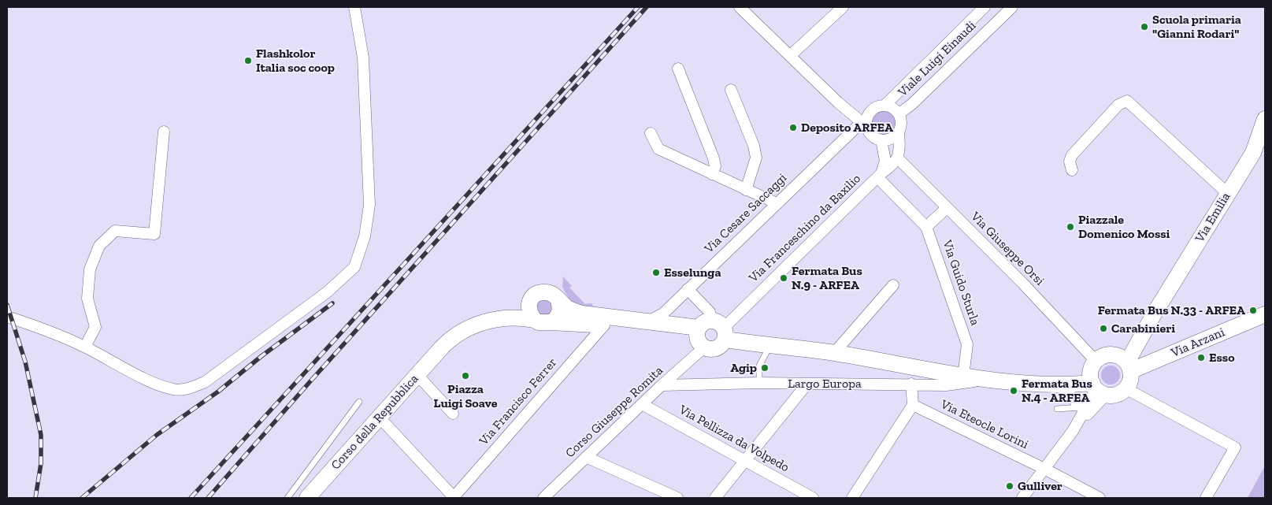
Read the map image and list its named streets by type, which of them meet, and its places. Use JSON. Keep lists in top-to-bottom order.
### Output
{
  "streets": {
    "street": [
      "Viale Luigi Einaudi",
      "Via Cesare Saccaggi",
      "Via Emilia",
      "Via Franceschino da Baxilio",
      "Via Giuseppe Orsi",
      "Via Guido Sturla",
      "Via Arzani",
      "Largo Europa",
      "Via Francisco Ferrer",
      "Corso Giuseppe Romita",
      "Corso della Repubblica",
      "Via Eteocle Lorini",
      "Via Pellizza da Volpedo"
    ]
  },
  "crossings": [
    ["Viale Luigi Einaudi", "Via Cesare Saccaggi"],
    ["Via Emilia", "Via Giuseppe Orsi"],
    ["Via Emilia", "Via Arzani"],
    ["Via Emilia", "Largo Europa"],
    ["Via Franceschino da Baxilio", "Via Giuseppe Orsi"],
    ["Via Franceschino da Baxilio", "Largo Europa"],
    ["Via Franceschino da Baxilio", "Corso Giuseppe Romita"],
    ["Via Giuseppe Orsi", "Via Arzani"],
    ["Via Giuseppe Orsi", "Largo Europa"],
    ["Via Guido Sturla", "Largo Europa"],
    ["Via Arzani", "Largo Europa"],
    ["Largo Europa", "Corso Giuseppe Romita"],
    ["Corso Giuseppe Romita", "Via Pellizza da Volpedo"]
  ],
  "places": [
    "Scuola primaria \"Gianni Rodari\"",
    "Flashkolor Italia soc coop",
    "Deposito ARFEA",
    "Piazzale Domenico Mossi",
    "Esselunga",
    "Fermata Bus N.9 - ARFEA",
    "Fermata Bus N.33 - ARFEA",
    "Carabinieri",
    "Esso",
    "Agip",
    "Piazza Luigi Soave",
    "Fermata Bus N.4 - ARFEA",
    "Gulliver"
  ]
}
